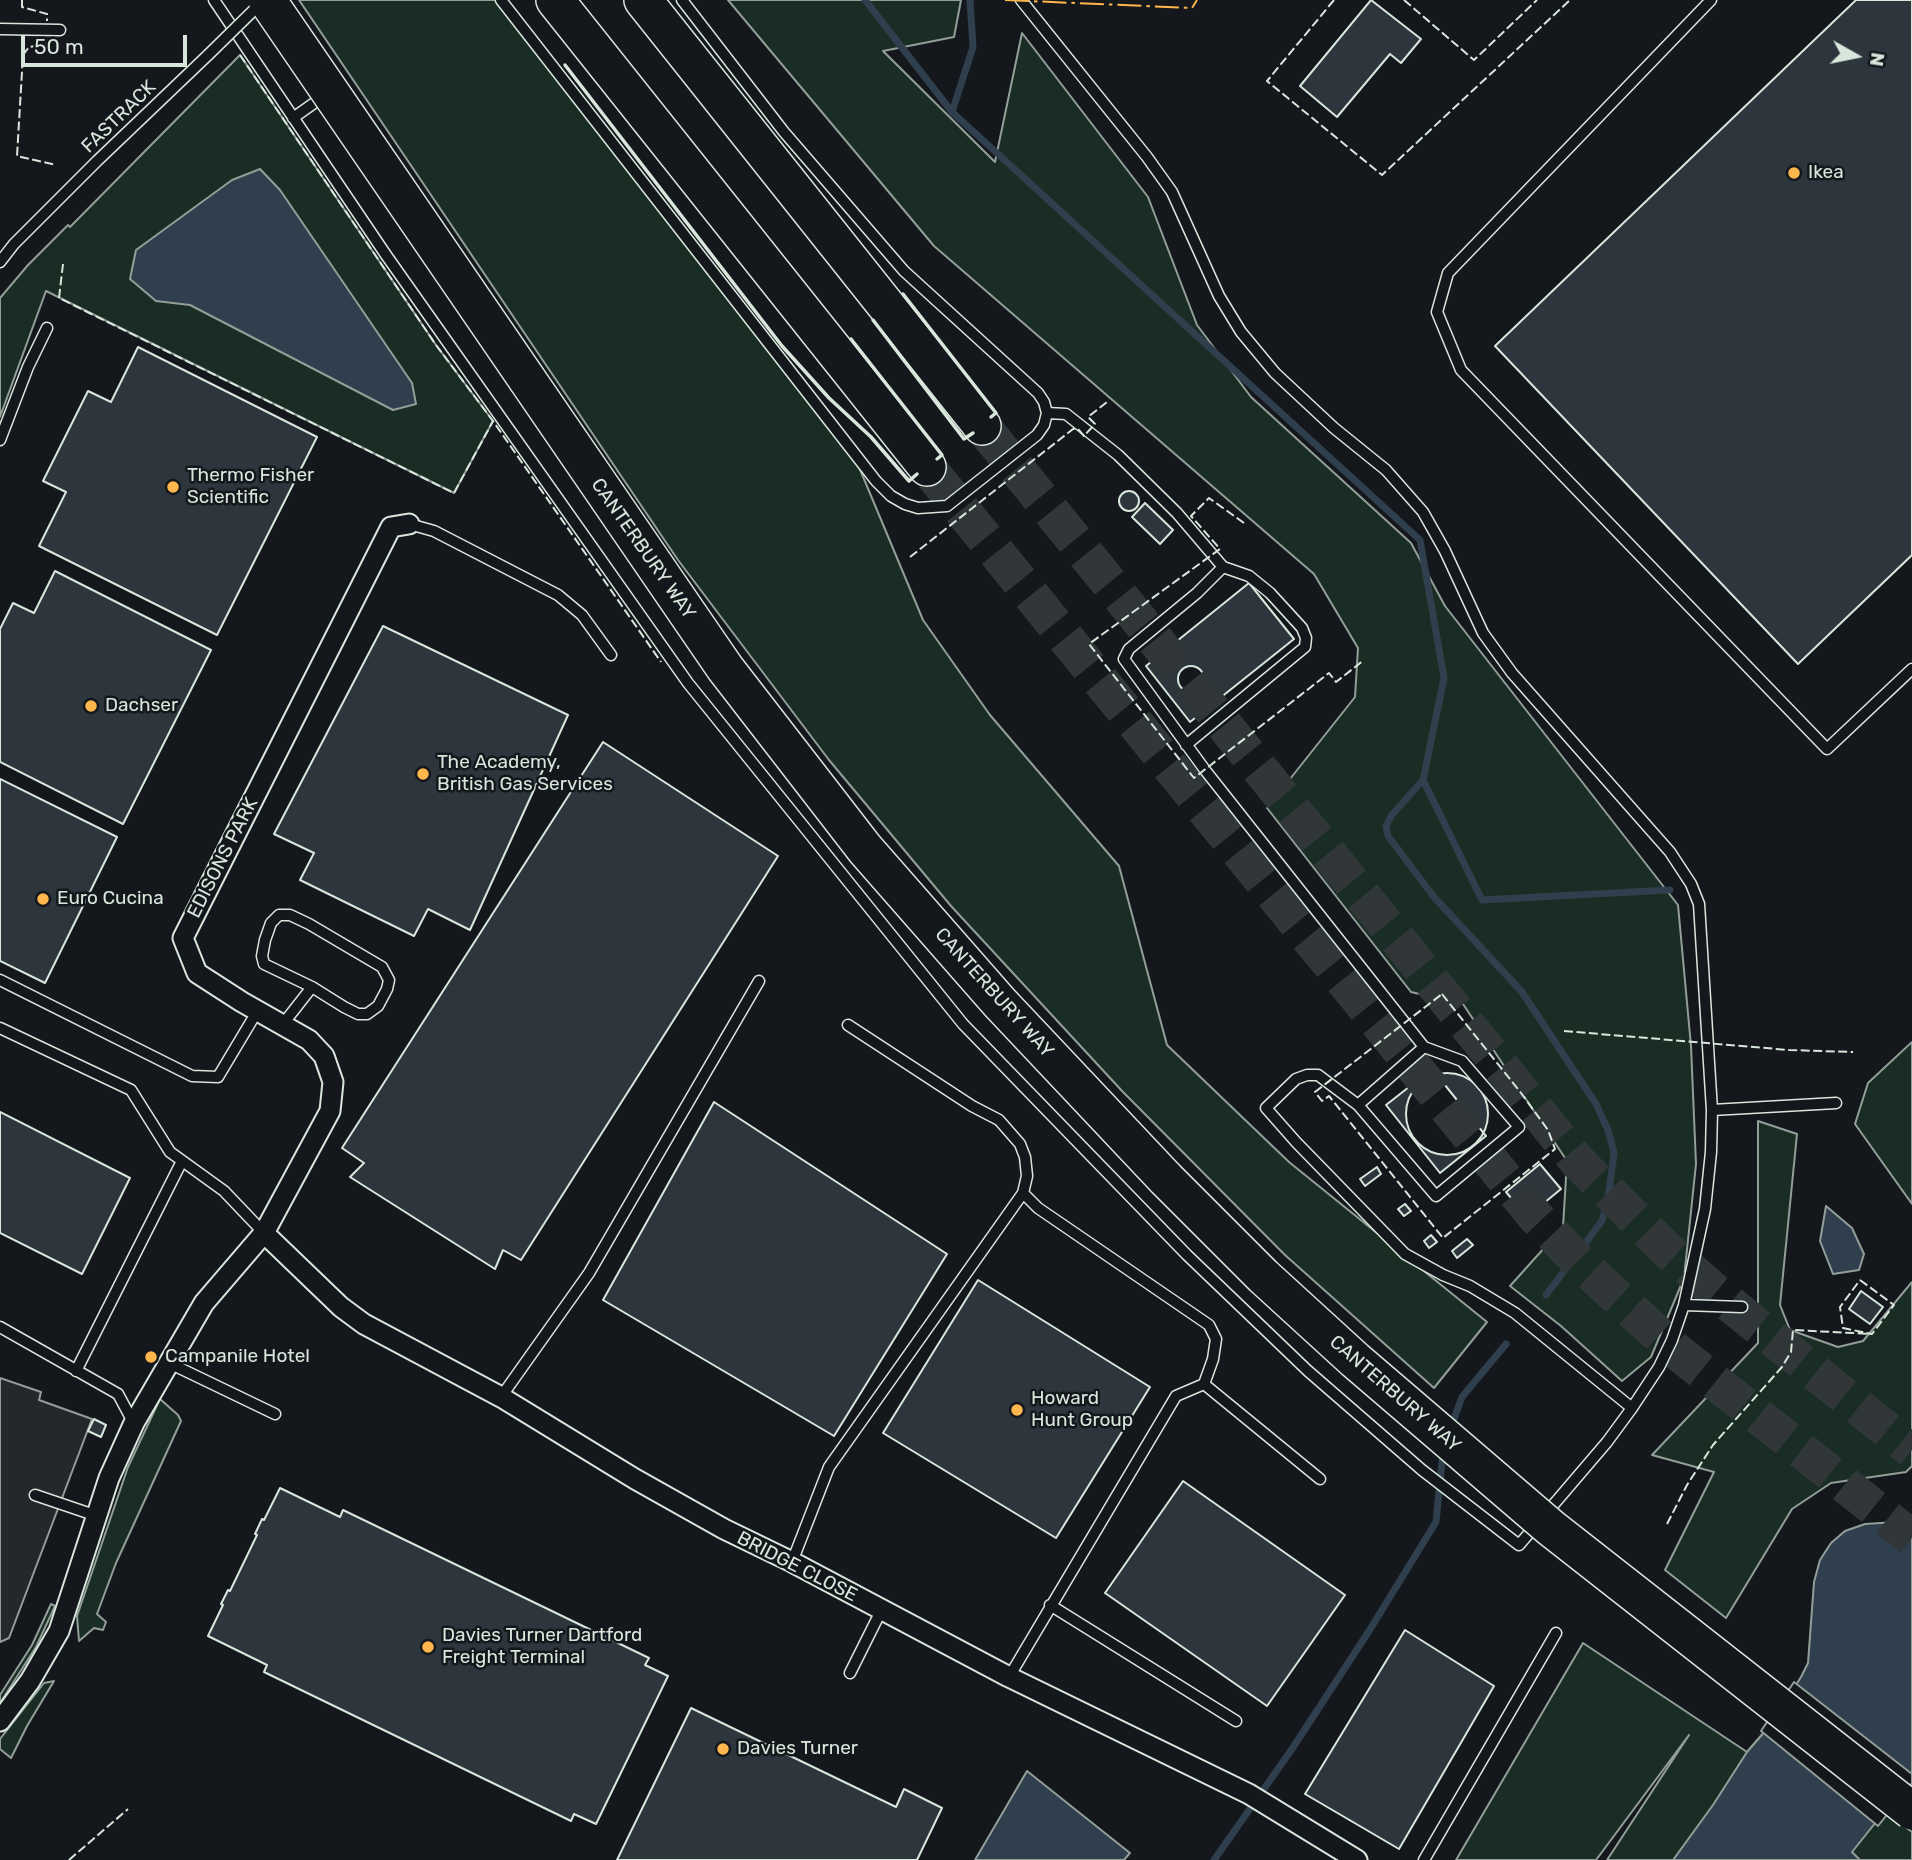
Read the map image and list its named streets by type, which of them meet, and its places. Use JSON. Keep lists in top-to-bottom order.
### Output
{
  "streets": {
    "highway": ["CANTERBURY WAY"],
    "street": ["EDISONS PARK", "BRIDGE CLOSE"],
    "lane": ["FASTRACK"]
  },
  "crossings": [
    ["FASTRACK", "CANTERBURY WAY"],
    ["EDISONS PARK", "BRIDGE CLOSE"]
  ],
  "places": [
    "Ikea",
    "Thermo Fisher Scientific",
    "Dachser",
    "The Academy, British Gas Services",
    "Euro Cucina",
    "Campanile Hotel",
    "Howard Hunt Group",
    "Davies Turner Dartford Freight Terminal",
    "Davies Turner"
  ],
  "scale_bar": "50 m",
  "north": "right"
}
